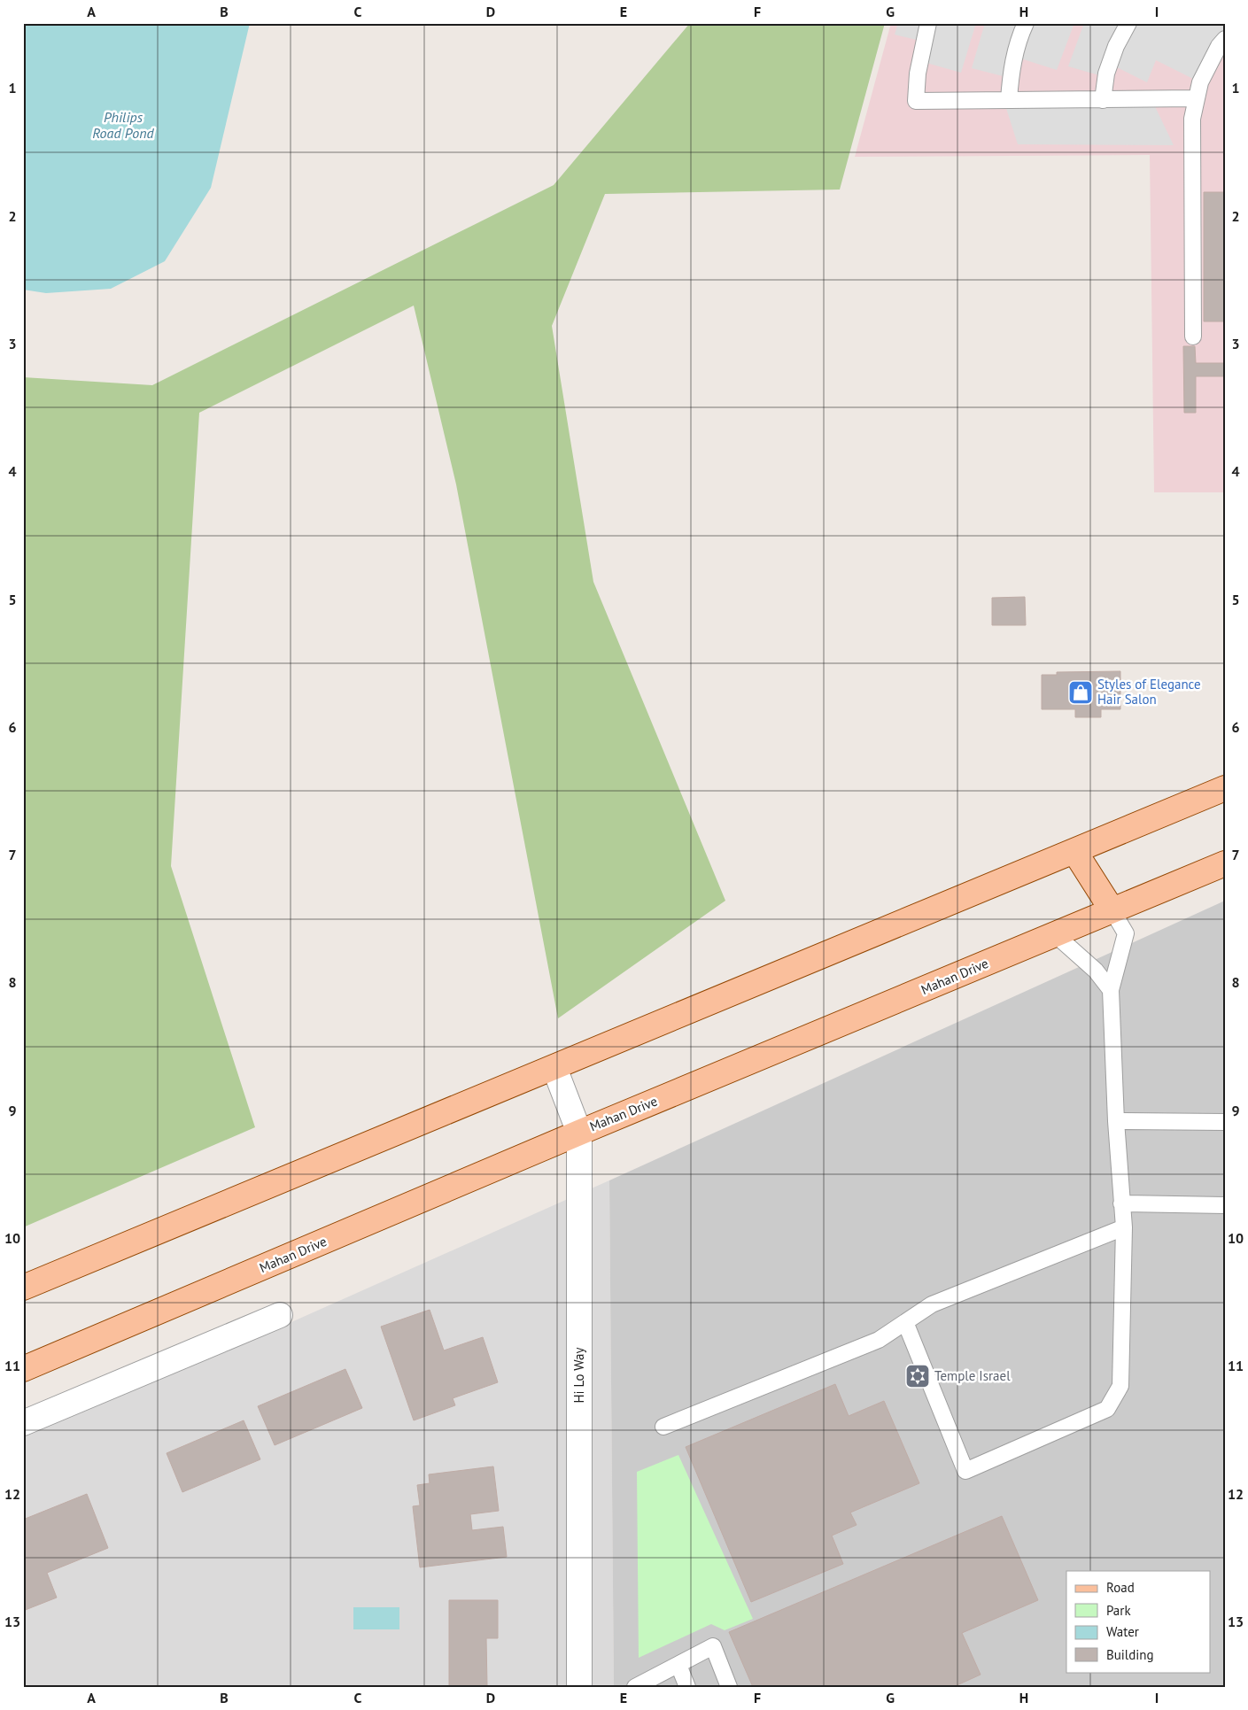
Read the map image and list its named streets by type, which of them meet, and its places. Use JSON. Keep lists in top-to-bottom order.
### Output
{
  "streets": {
    "main road": ["Mahan Drive"],
    "street": ["Hi Lo Way"]
  },
  "crossings": [
    ["Mahan Drive", "Hi Lo Way"]
  ],
  "water": ["Philips Road Pond"],
  "places": {
    "shop": ["Styles of Elegance Hair Salon"],
    "synagogue": ["Temple Israel"]
  },
  "legend": [
    "Road",
    "Park",
    "Water",
    "Building"
  ],
  "grid": {
    "columns": [
      "A",
      "B",
      "C",
      "D",
      "E",
      "F",
      "G",
      "H",
      "I"
    ],
    "rows": [
      "1",
      "2",
      "3",
      "4",
      "5",
      "6",
      "7",
      "8",
      "9",
      "10",
      "11",
      "12",
      "13"
    ]
  }
}
